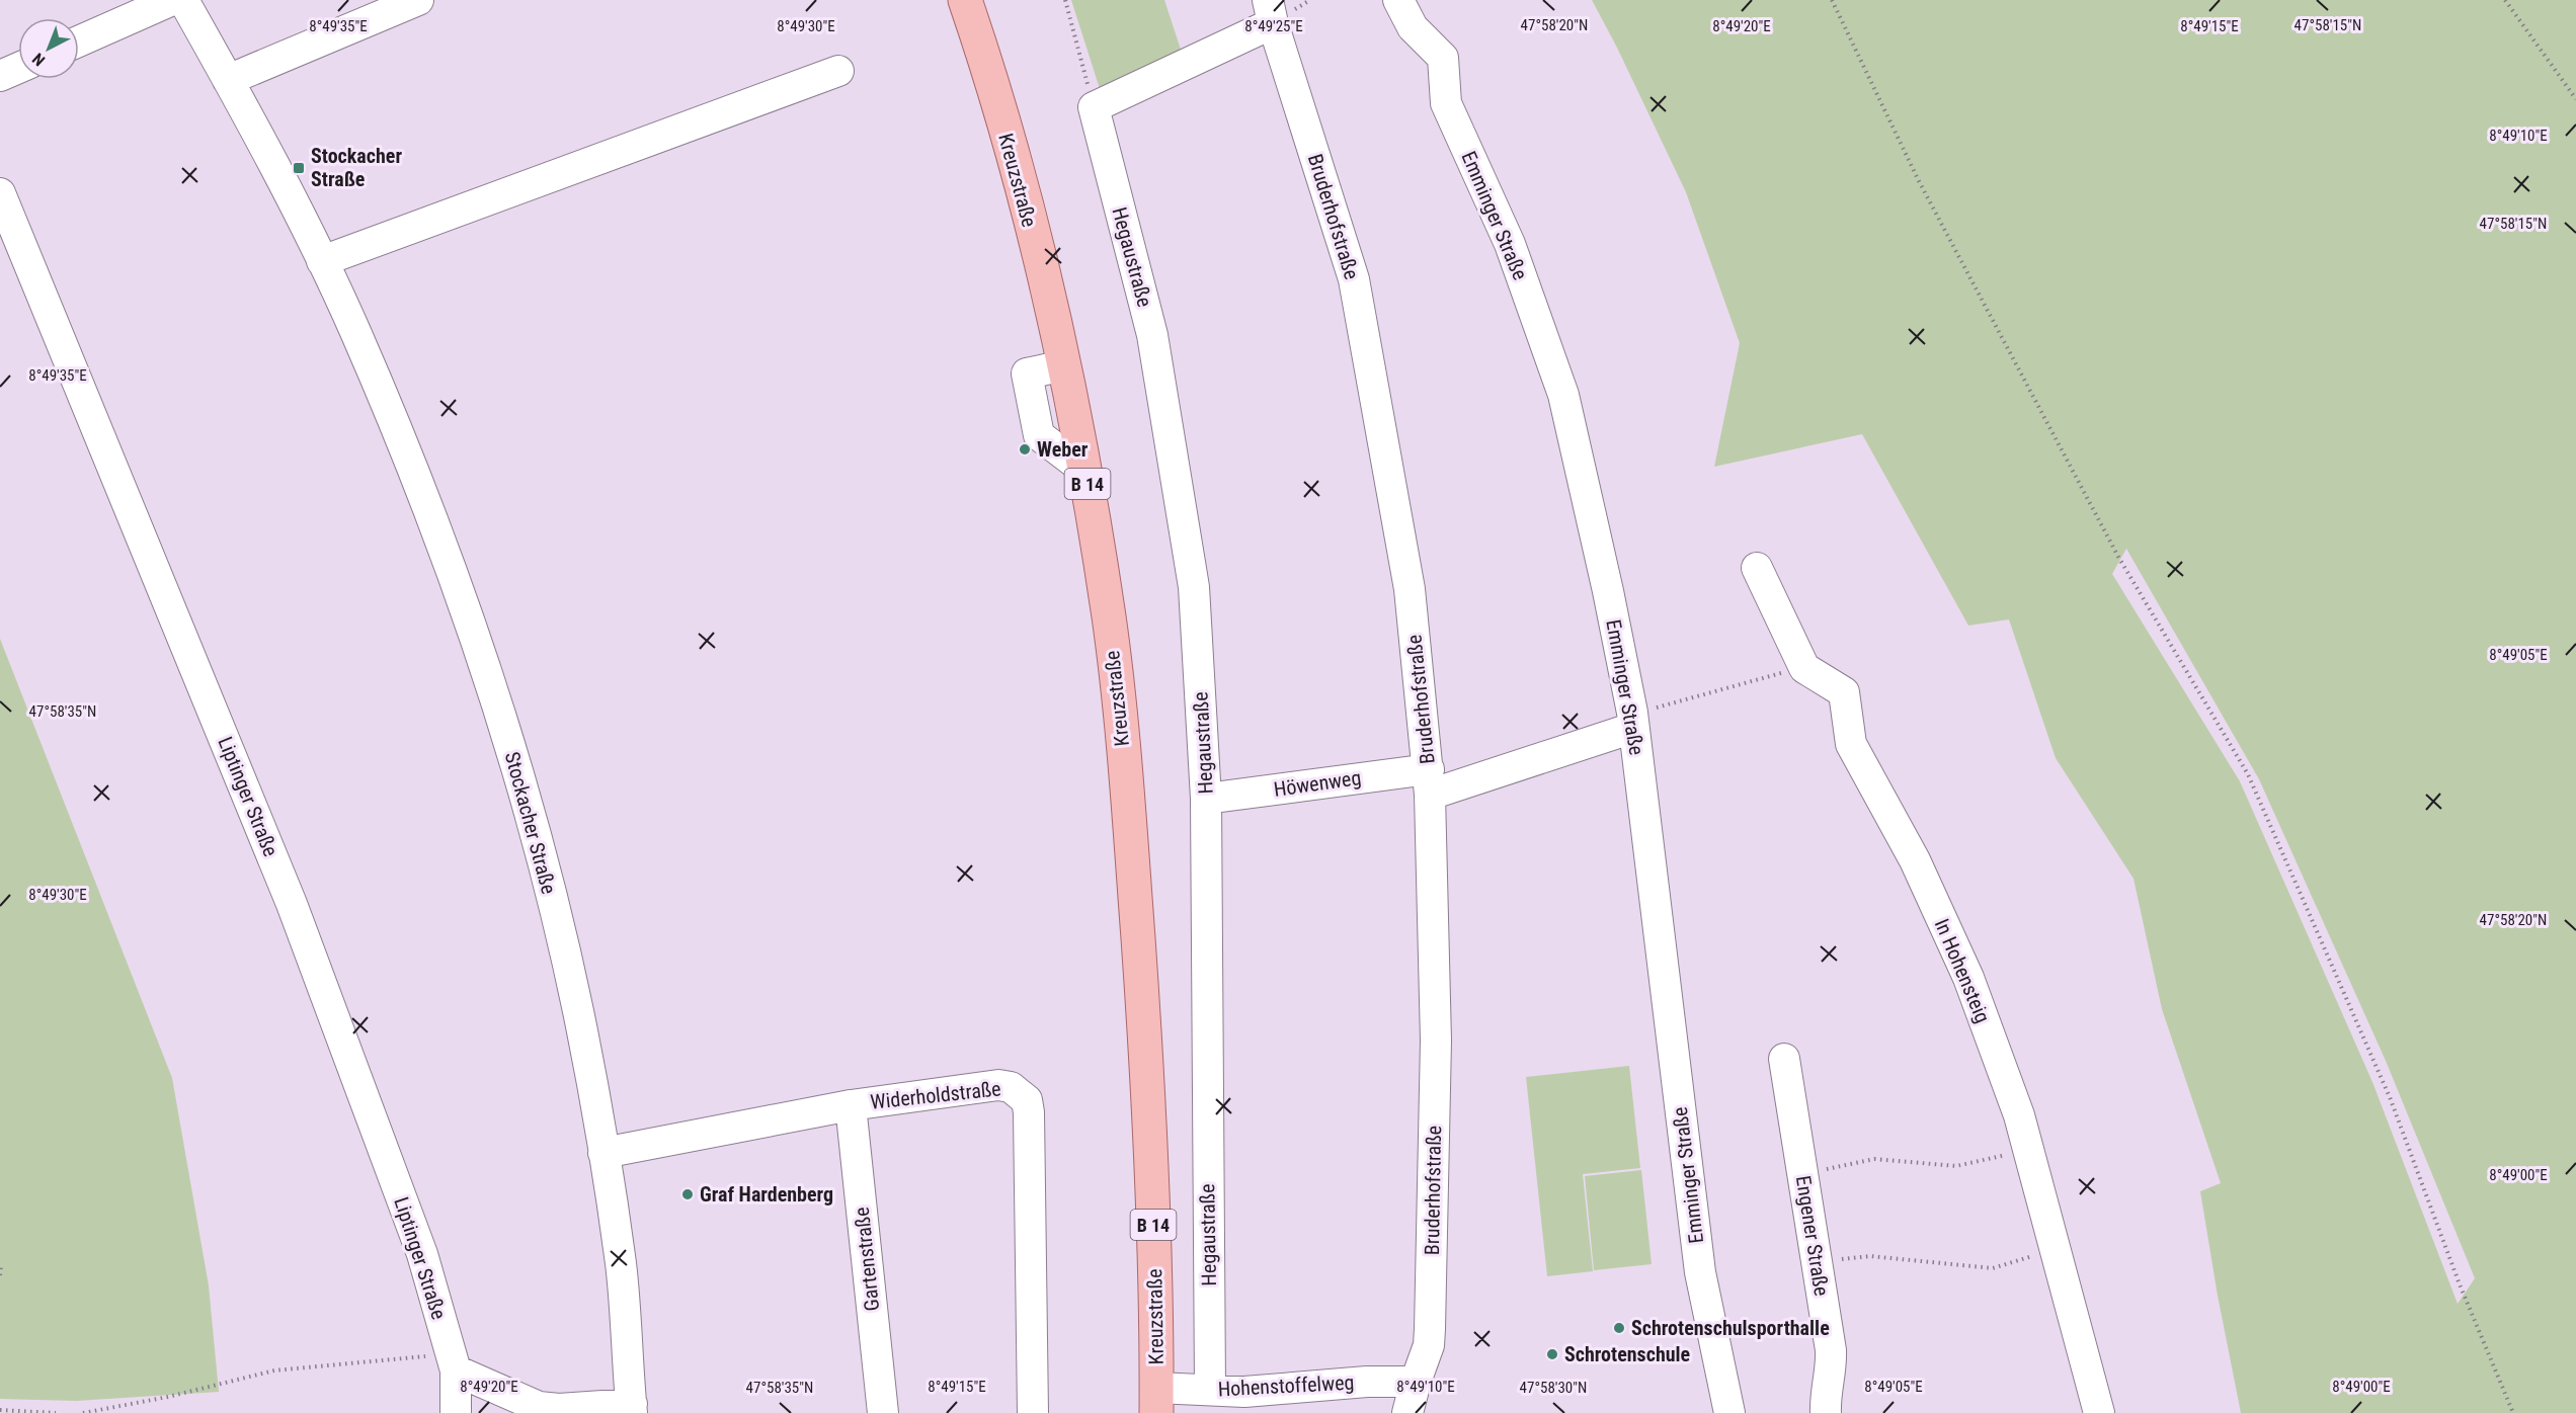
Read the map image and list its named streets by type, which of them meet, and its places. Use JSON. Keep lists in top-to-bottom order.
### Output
{
  "streets": {
    "main road": ["Kreuzstraße", "B 14"],
    "street": [
      "Emminger Straße",
      "Bruderhofstraße",
      "Hegaustraße",
      "Höwenweg",
      "Liptinger Straße",
      "Stockacher Straße",
      "In Hohensteig",
      "Widerholdstraße",
      "Engener Straße",
      "Gartenstraße",
      "Hohenstoffelweg"
    ]
  },
  "crossings": [
    ["Kreuzstraße", "Hohenstoffelweg"],
    ["Emminger Straße", "Höwenweg"],
    ["Bruderhofstraße", "Höwenweg"],
    ["Bruderhofstraße", "Hohenstoffelweg"],
    ["Hegaustraße", "Höwenweg"],
    ["Hegaustraße", "Hohenstoffelweg"],
    ["Stockacher Straße", "Widerholdstraße"],
    ["Widerholdstraße", "Gartenstraße"]
  ],
  "places": {
    "transit": ["Stockacher Straße"],
    "other": [
      "Weber",
      "Graf Hardenberg",
      "Schrotenschulsporthalle",
      "Schrotenschule"
    ]
  },
  "north": "bottom left",
  "coordinates": [
    "47°58'20\"N",
    "47°58'15\"N",
    "8°49'35\"E",
    "8°49'30\"E",
    "8°49'25\"E",
    "8°49'20\"E",
    "8°49'15\"E",
    "8°49'10\"E",
    "8°49'05\"E",
    "47°58'35\"N",
    "8°49'00\"E",
    "47°58'30\"N"
  ]
}
